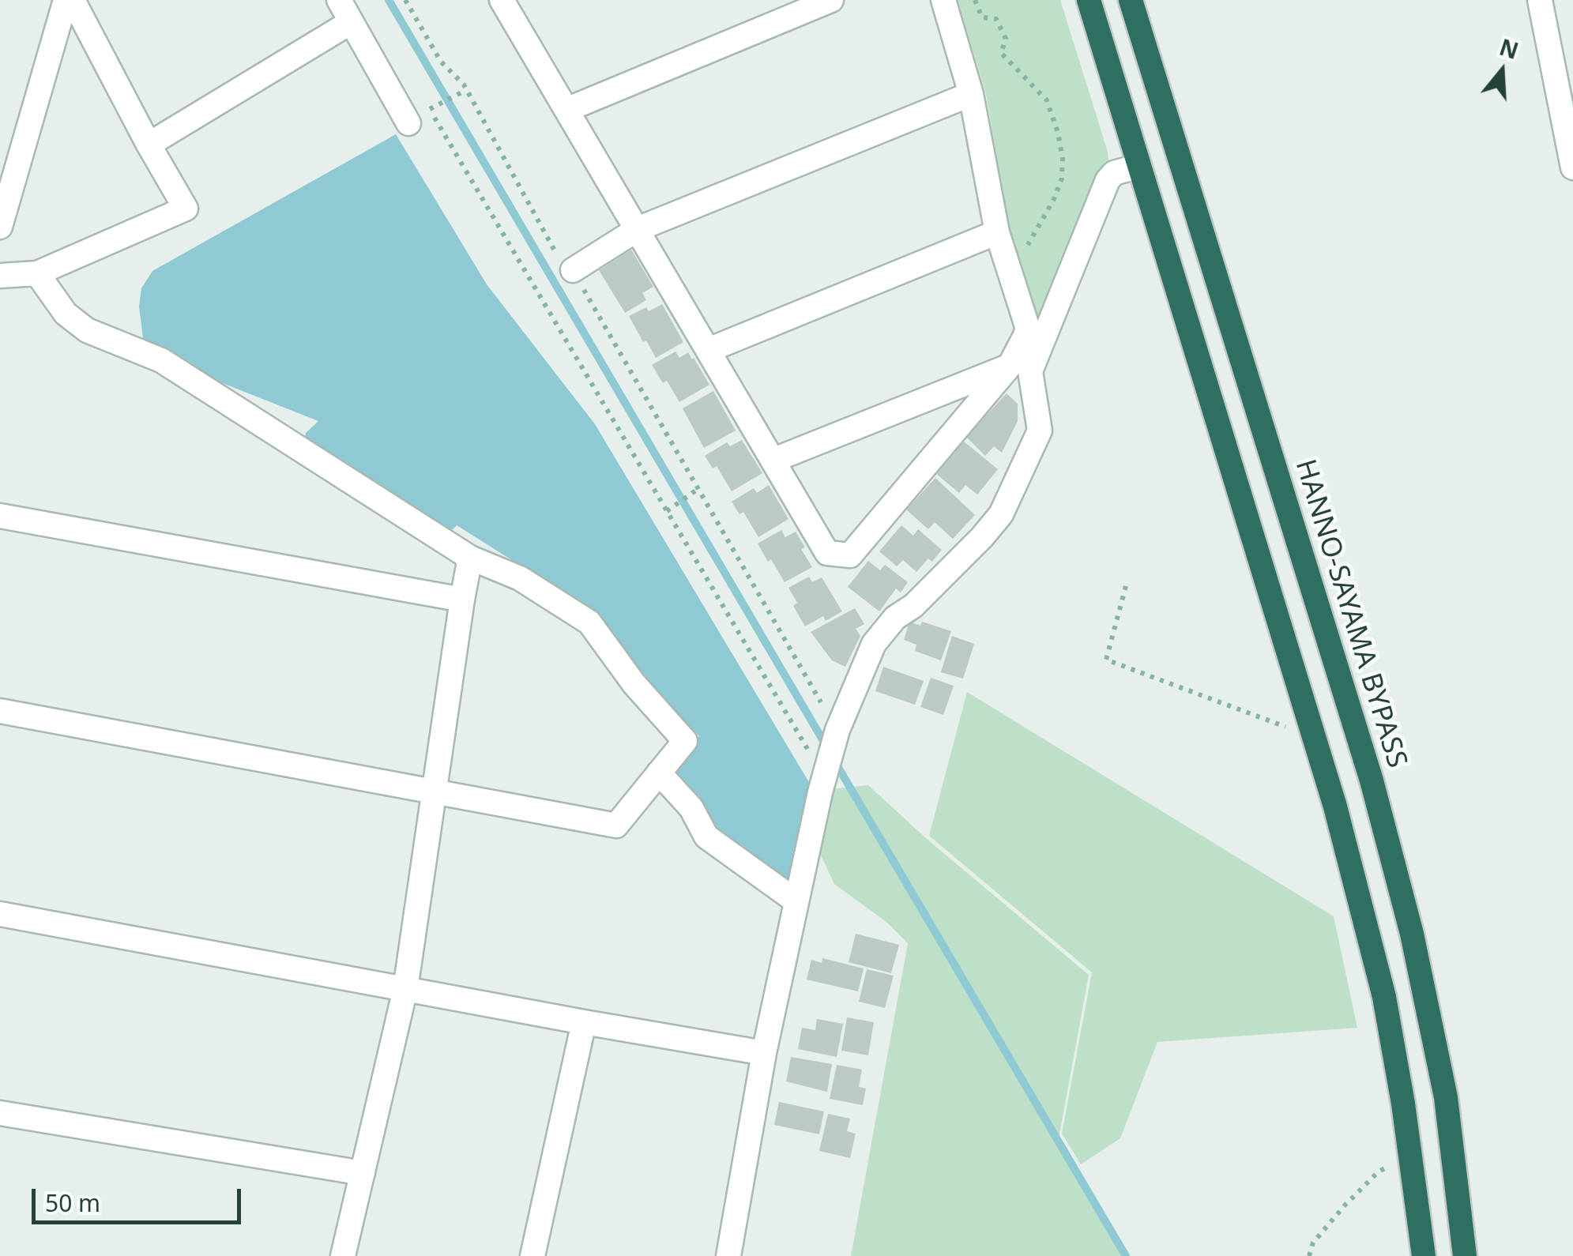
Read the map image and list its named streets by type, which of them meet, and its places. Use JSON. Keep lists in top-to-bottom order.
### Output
{
  "streets": {
    "highway": ["HANNO-SAYAMA BYPASS"]
  },
  "scale_bar": "50 m",
  "north": "top"
}
